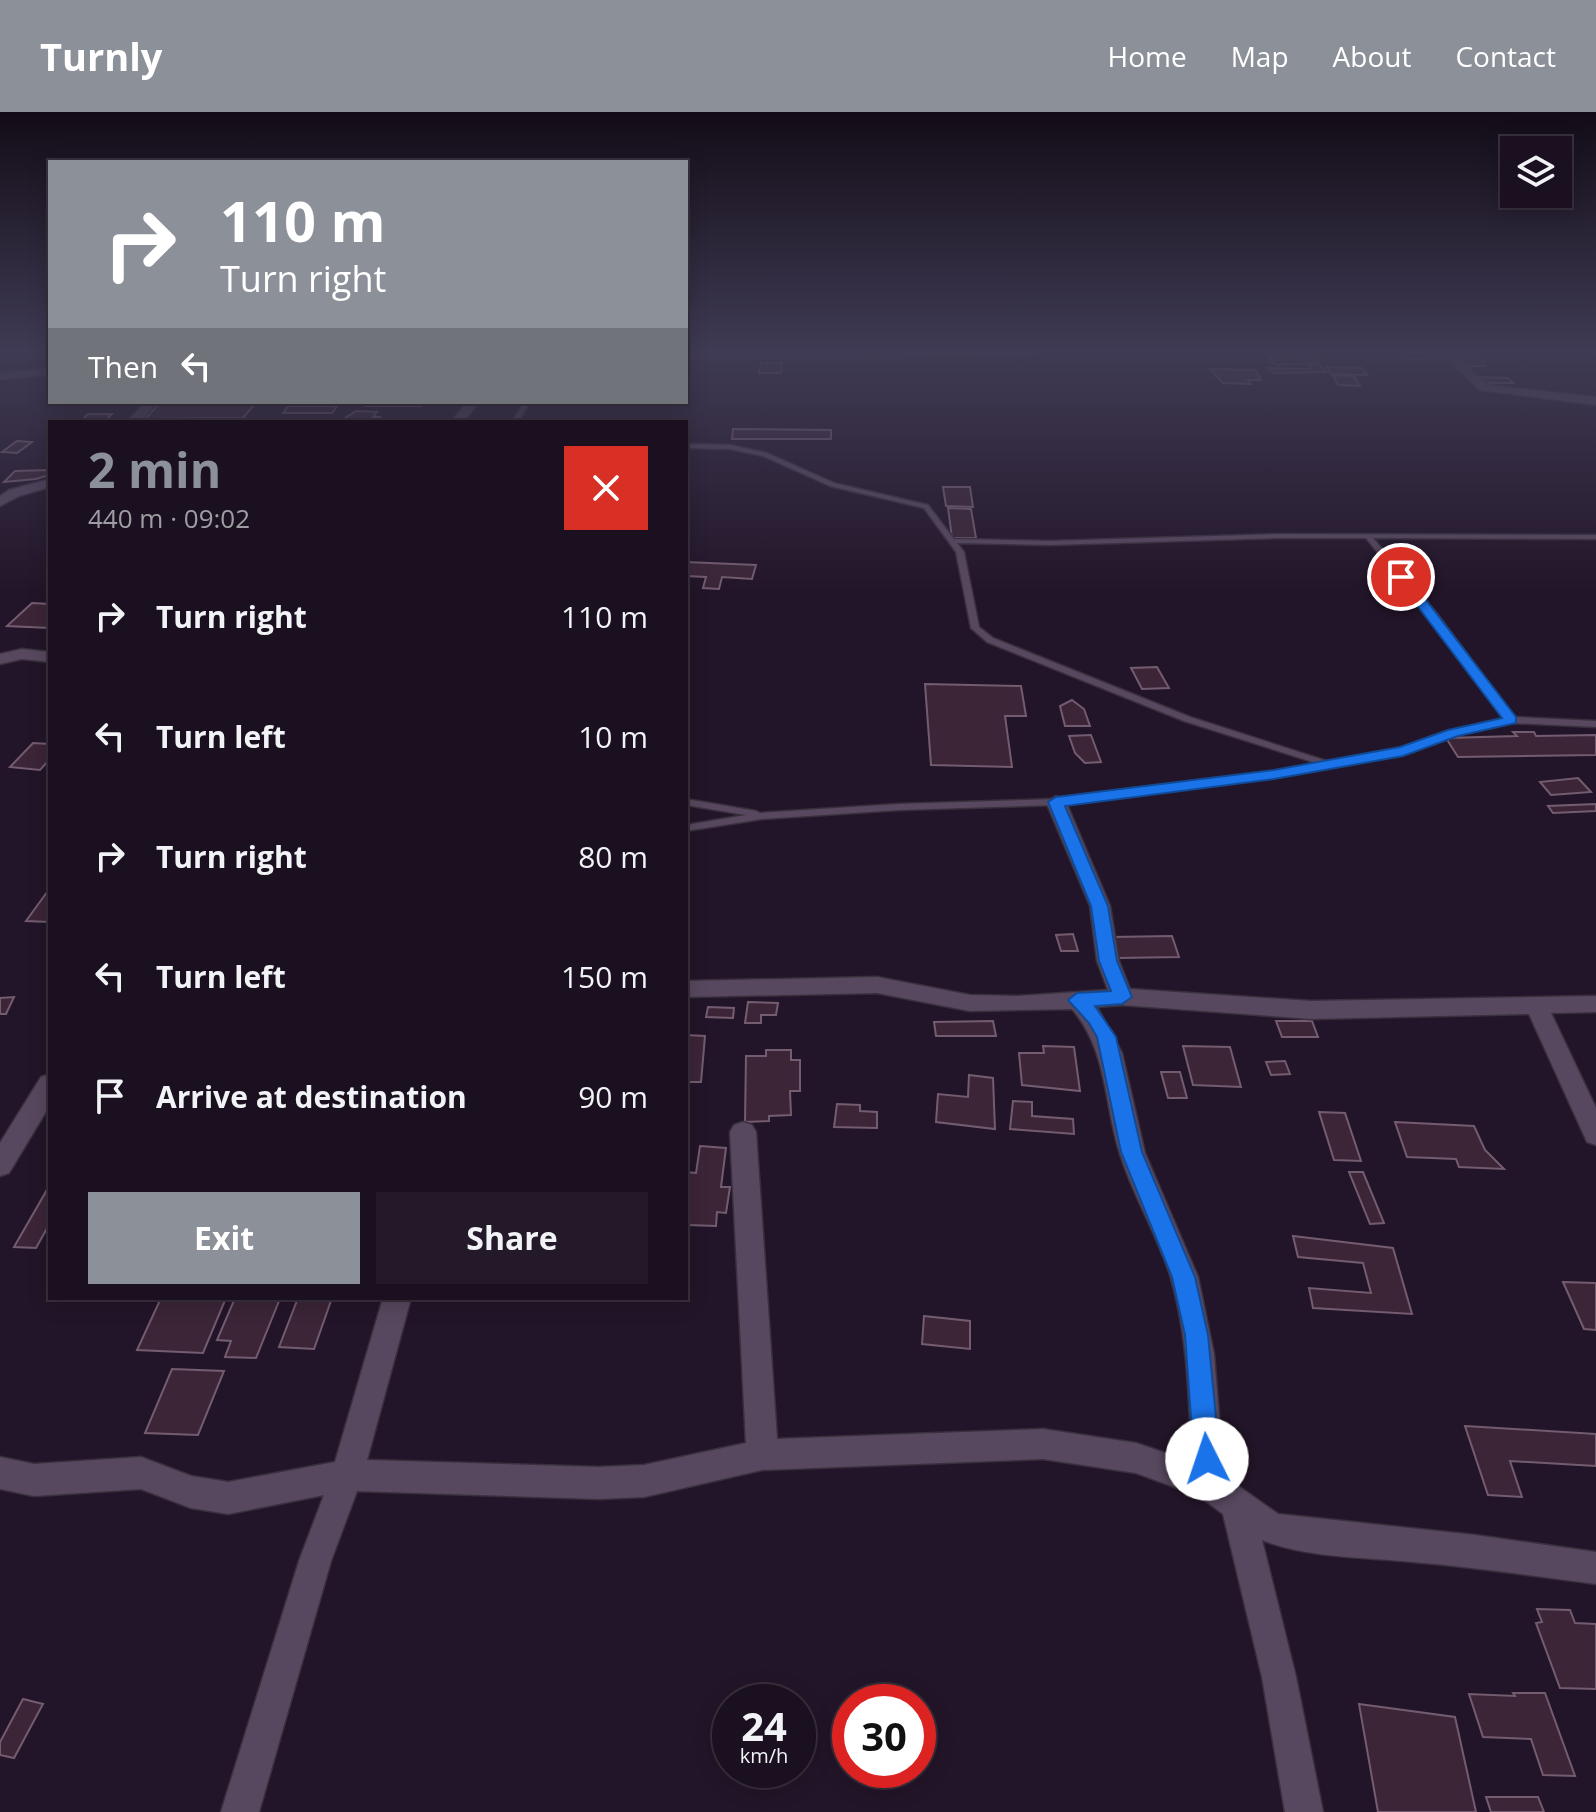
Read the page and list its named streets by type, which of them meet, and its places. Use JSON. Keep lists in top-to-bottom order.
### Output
{
  "page": {
    "header": "Turnly",
    "nav": [
      "Home",
      "Map",
      "About",
      "Contact"
    ],
    "turn": ["110 m", "Turn right"],
    "then": "Then",
    "heading": ["2 min", "440 m · 09:02"],
    "list": [
      {
        "name": "Turn right",
        "value": "110 m"
      },
      {
        "name": "Turn left",
        "value": "10 m"
      },
      {
        "name": "Turn right",
        "value": "80 m"
      },
      {
        "name": "Turn left",
        "value": "150 m"
      },
      {
        "name": "Arrive at destination",
        "value": "90 m"
      }
    ],
    "buttons": ["Exit", "Share"],
    "speed": "24 km/h",
    "limit": "30"
  }
}
